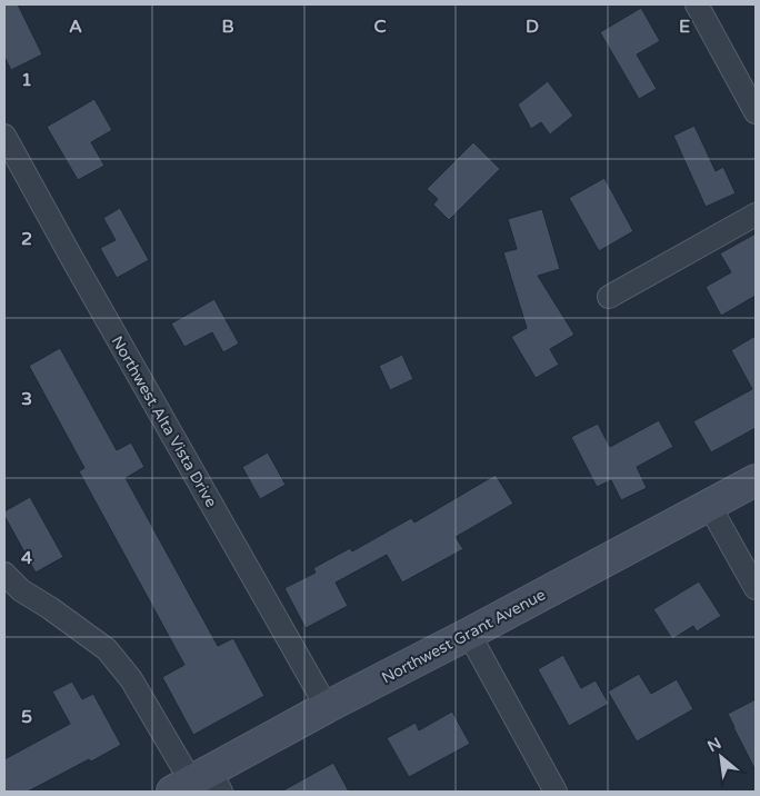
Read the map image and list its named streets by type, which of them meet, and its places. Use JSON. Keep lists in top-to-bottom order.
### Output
{
  "streets": {
    "street": ["Northwest Alta Vista Drive", "Northwest Grant Avenue"]
  },
  "crossings": [
    ["Northwest Alta Vista Drive", "Northwest Grant Avenue"]
  ],
  "north": "top left",
  "grid": {
    "columns": [
      "A",
      "B",
      "C",
      "D",
      "E"
    ],
    "rows": [
      "1",
      "2",
      "3",
      "4",
      "5"
    ]
  }
}
